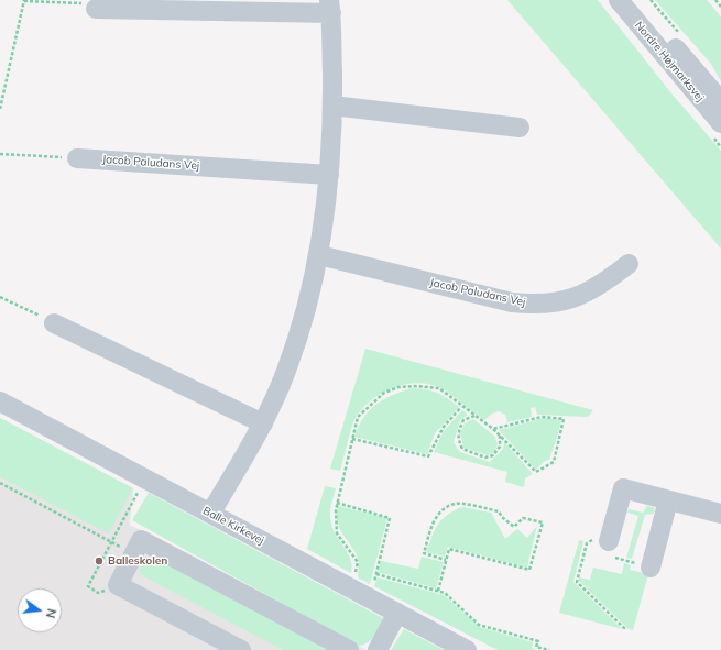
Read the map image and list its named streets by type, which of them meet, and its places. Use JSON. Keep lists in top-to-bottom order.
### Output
{
  "streets": {
    "street": ["Nordre Højmarksvej", "Jacob Paludans Vej", "Balle Kirkevej"]
  },
  "places": ["Balleskolen"],
  "north": "right"
}
